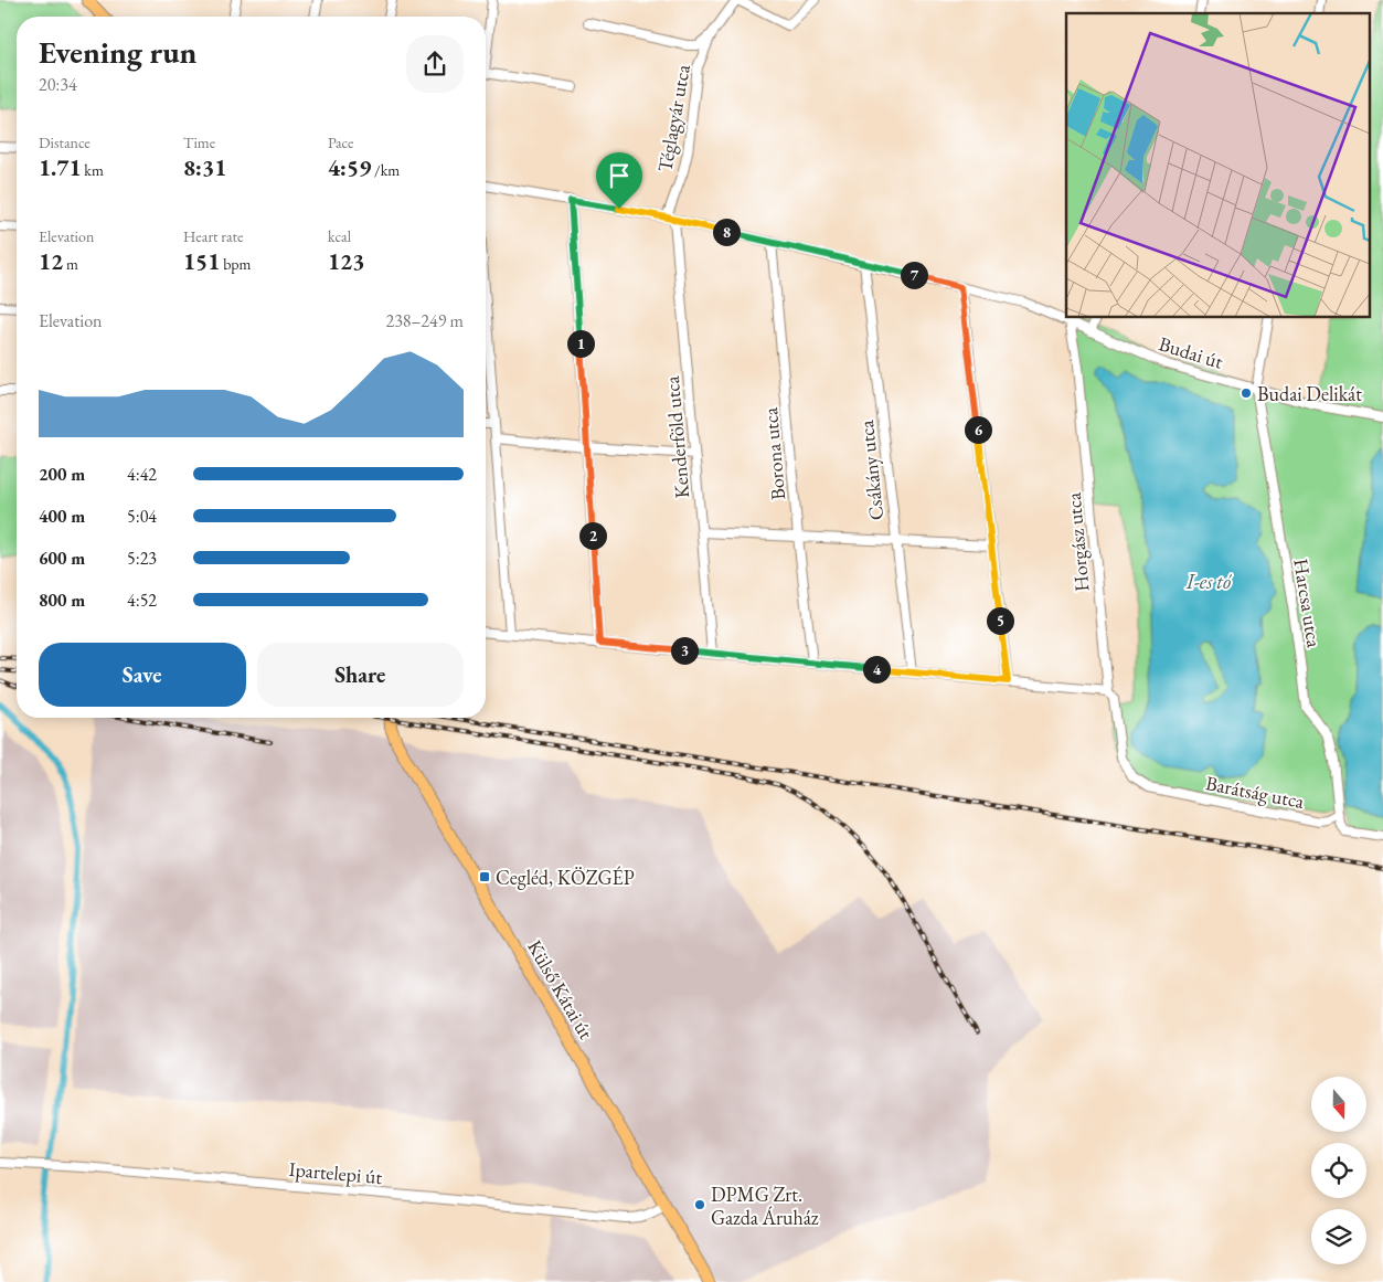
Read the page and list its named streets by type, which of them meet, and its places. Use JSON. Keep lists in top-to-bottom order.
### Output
{
  "streets": {
    "main road": ["Külső Kátai út"],
    "street": [
      "Téglagyár utca",
      "Budai út",
      "Kenderföld utca",
      "Borona utca",
      "Csákány utca",
      "Horgász utca",
      "Harcsa utca",
      "Barátság utca",
      "Ipartelepi út"
    ]
  },
  "crossings": [
    ["Téglagyár utca", "Budai út"],
    ["Téglagyár utca", "Kenderföld utca"],
    ["Budai út", "Kenderföld utca"],
    ["Budai út", "Borona utca"],
    ["Budai út", "Csákány utca"],
    ["Budai út", "Horgász utca"],
    ["Budai út", "Harcsa utca"],
    ["Horgász utca", "Barátság utca"],
    ["Harcsa utca", "Barátság utca"],
    ["Külső Kátai út", "Ipartelepi út"]
  ],
  "water": ["I-es tó"],
  "places": {
    "other": ["Budai Delikát", "DPMG Zrt. Gazda Áruház"],
    "transit": ["Cegléd, KÖZGÉP"]
  },
  "north": "bottom",
  "page": {
    "heading": ["Evening run", "20:34"],
    "stats": [
      ["Distance", "1.71 km"],
      ["Time", "8:31"],
      ["Pace", "4:59 /km"],
      ["Elevation", "12 m"],
      ["Heart rate", "151 bpm"],
      ["kcal", "123"]
    ],
    "pins": [
      "8",
      "7",
      "1",
      "6",
      "2",
      "5",
      "3",
      "4"
    ],
    "chart": ["Elevation", "238–249 m"],
    "list": [
      {
        "name": "200 m",
        "note": "4:42"
      },
      {
        "name": "400 m",
        "note": "5:04"
      },
      {
        "name": "600 m",
        "note": "5:23"
      },
      {
        "name": "800 m",
        "note": "4:52"
      }
    ],
    "buttons": ["Save", "Share"]
  }
}
